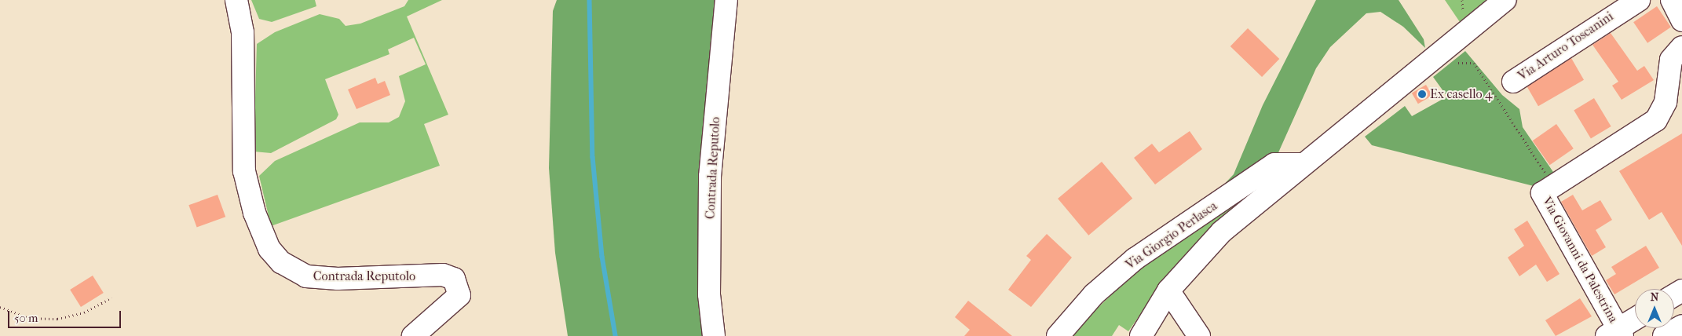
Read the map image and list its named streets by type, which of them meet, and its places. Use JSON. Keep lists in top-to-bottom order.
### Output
{
  "streets": {
    "street": [
      "Via Arturo Toscanini",
      "Contrada Reputolo",
      "Via Giorgio Perlasca",
      "Via Giovanni da Palestrina"
    ]
  },
  "places": ["Ex casello 4"],
  "scale_bar": "50 m",
  "north": "top"
}
